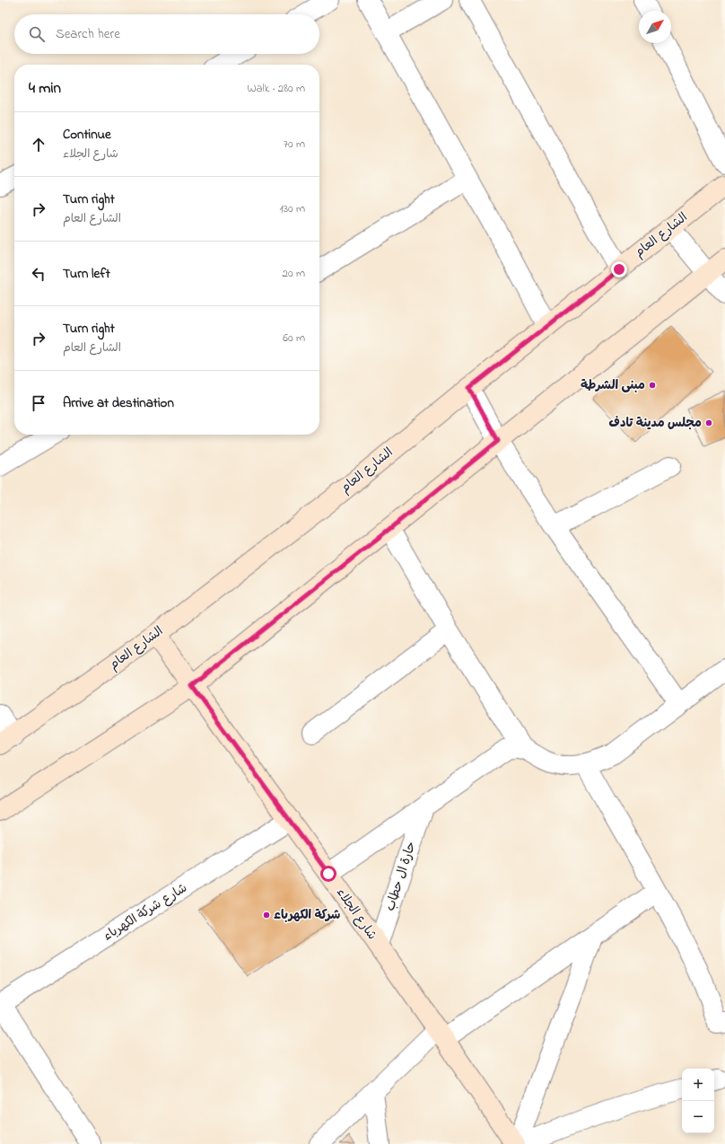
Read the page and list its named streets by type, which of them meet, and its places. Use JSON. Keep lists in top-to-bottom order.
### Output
{
  "streets": {
    "main road": ["الشارع العام", "شارع الجلاء"],
    "street": ["حارة ال حطاب", "شارع شركة الكهرباء"]
  },
  "crossings": [
    ["الشارع العام", "شارع الجلاء"],
    ["حارة ال حطاب", "شارع الجلاء"],
    ["شارع شركة الكهرباء", "شارع الجلاء"]
  ],
  "places": ["مبنى الشرطة", "مجلس مدينة تادف", "شركة الكهرباء"],
  "north": "top right",
  "page": {
    "search": "Search here",
    "heading": ["4 min", "Walk · 280 m"],
    "list": [
      ["Continue", "شارع الجلاء", "70 m"],
      ["Turn right", "الشارع العام", "130 m"],
      ["Turn left", "20 m"],
      ["Turn right", "الشارع العام", "60 m"],
      "Arrive at destination"
    ],
    "map_buttons": ["+", "−"]
  }
}
